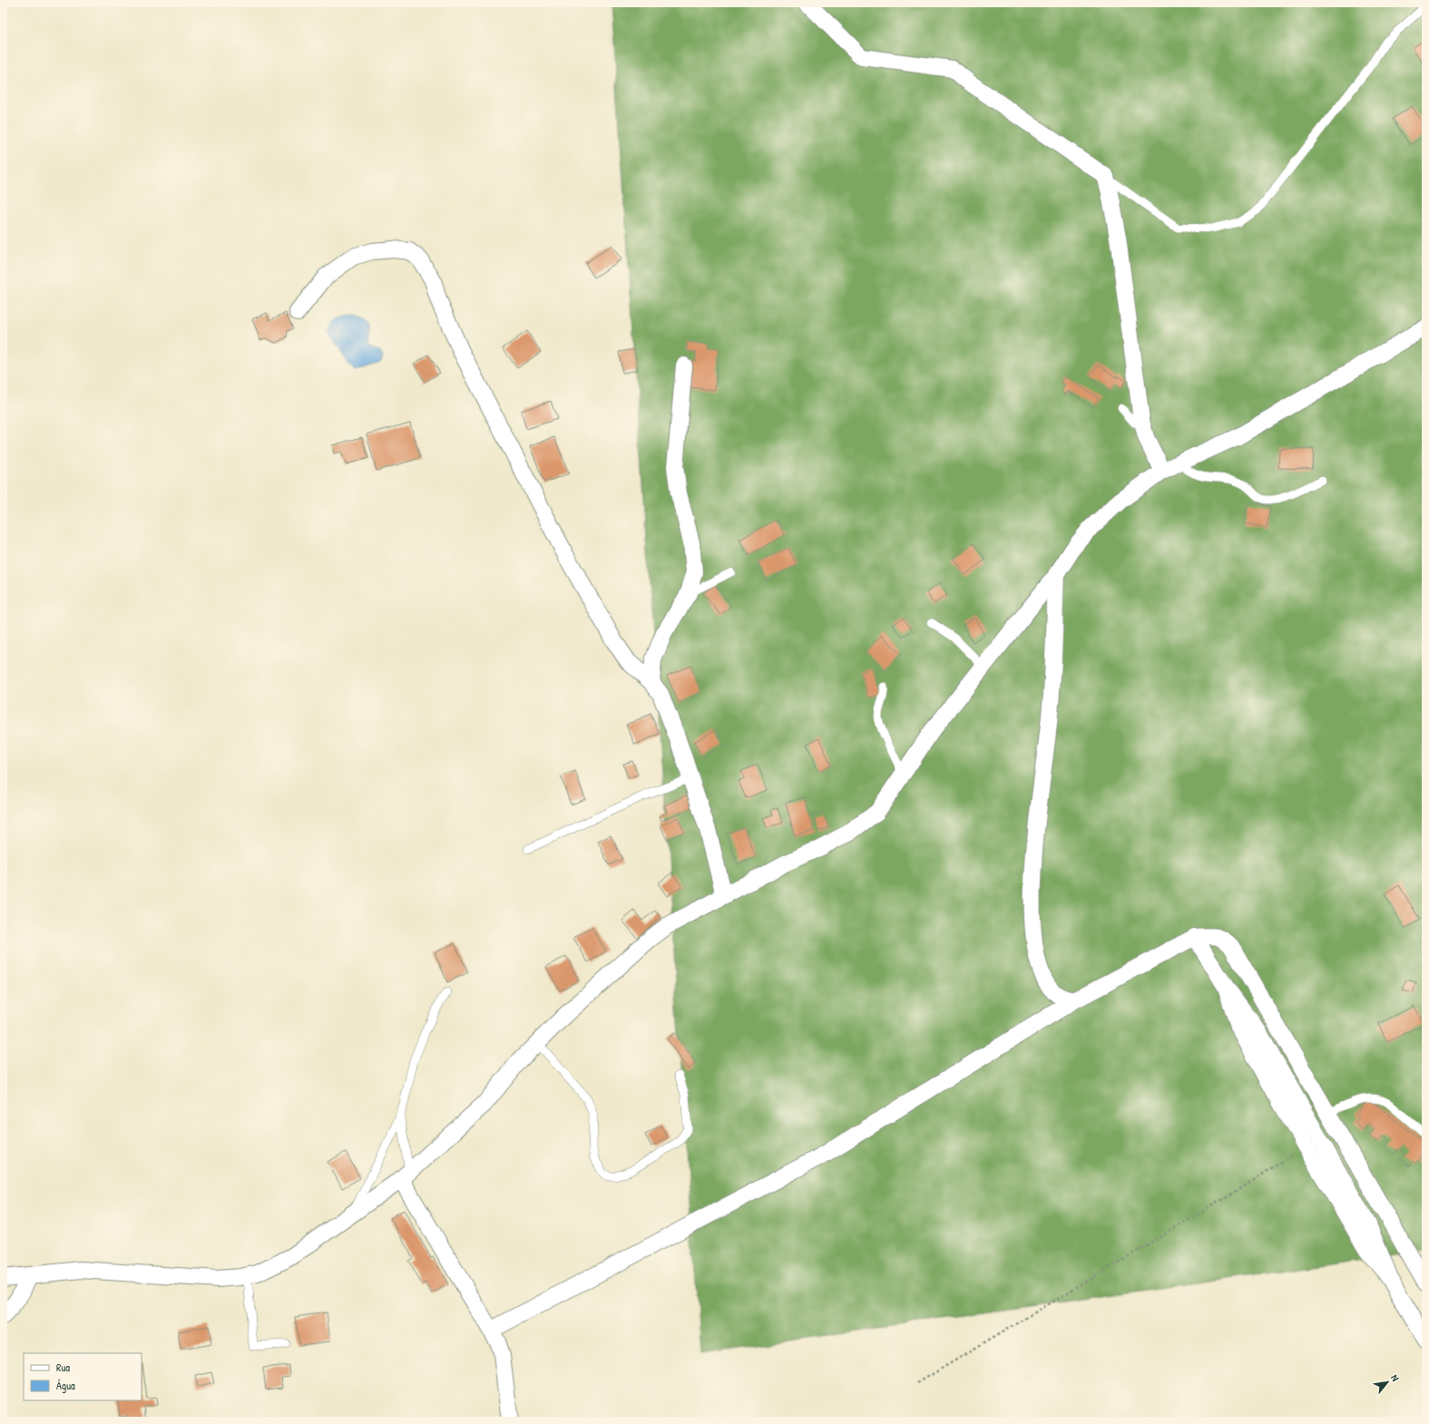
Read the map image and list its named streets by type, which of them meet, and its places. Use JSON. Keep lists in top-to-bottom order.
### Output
{
  "legend": ["Rua", "Água"],
  "north": "top right"
}
